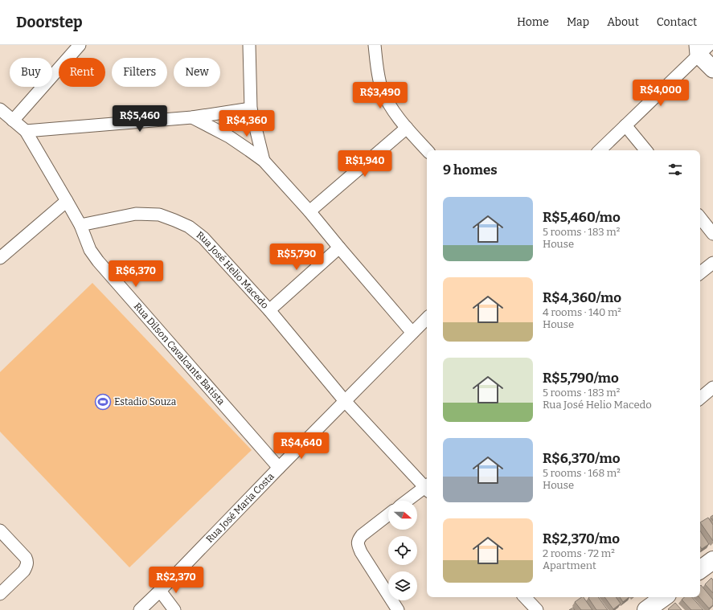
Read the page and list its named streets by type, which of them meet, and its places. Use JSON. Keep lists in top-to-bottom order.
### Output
{
  "streets": {
    "street": ["Rua José Helio Macedo", "Rua Dilson Cavalcante Batista", "Rua José Maria Costa"]
  },
  "crossings": [
    ["Rua José Helio Macedo", "Rua Dilson Cavalcante Batista"],
    ["Rua José Helio Macedo", "Rua José Maria Costa"],
    ["Rua Dilson Cavalcante Batista", "Rua José Maria Costa"]
  ],
  "places": {
    "sports": ["Estadio Souza"]
  },
  "north": "right",
  "page": {
    "header": "Doorstep",
    "nav": [
      "Home",
      "Map",
      "About",
      "Contact"
    ],
    "chip": [
      "Buy",
      "Rent",
      "Filters",
      "New"
    ],
    "price": [
      "R$4,000",
      "R$3,490",
      "R$5,460",
      "R$4,360",
      "R$1,940",
      "R$5,790",
      "R$6,370",
      "R$4,640",
      "R$2,370"
    ],
    "heading": "9 homes",
    "list": [
      {
        "name": "R$5,460/mo",
        "note": "5 rooms · 183 m² · House"
      },
      {
        "name": "R$4,360/mo",
        "note": "4 rooms · 140 m² · House"
      },
      {
        "name": "R$5,790/mo",
        "note": "5 rooms · 183 m² · Rua José Helio Macedo"
      },
      {
        "name": "R$6,370/mo",
        "note": "5 rooms · 168 m² · House"
      },
      {
        "name": "R$2,370/mo",
        "note": "2 rooms · 72 m² · Apartment"
      }
    ]
  }
}
